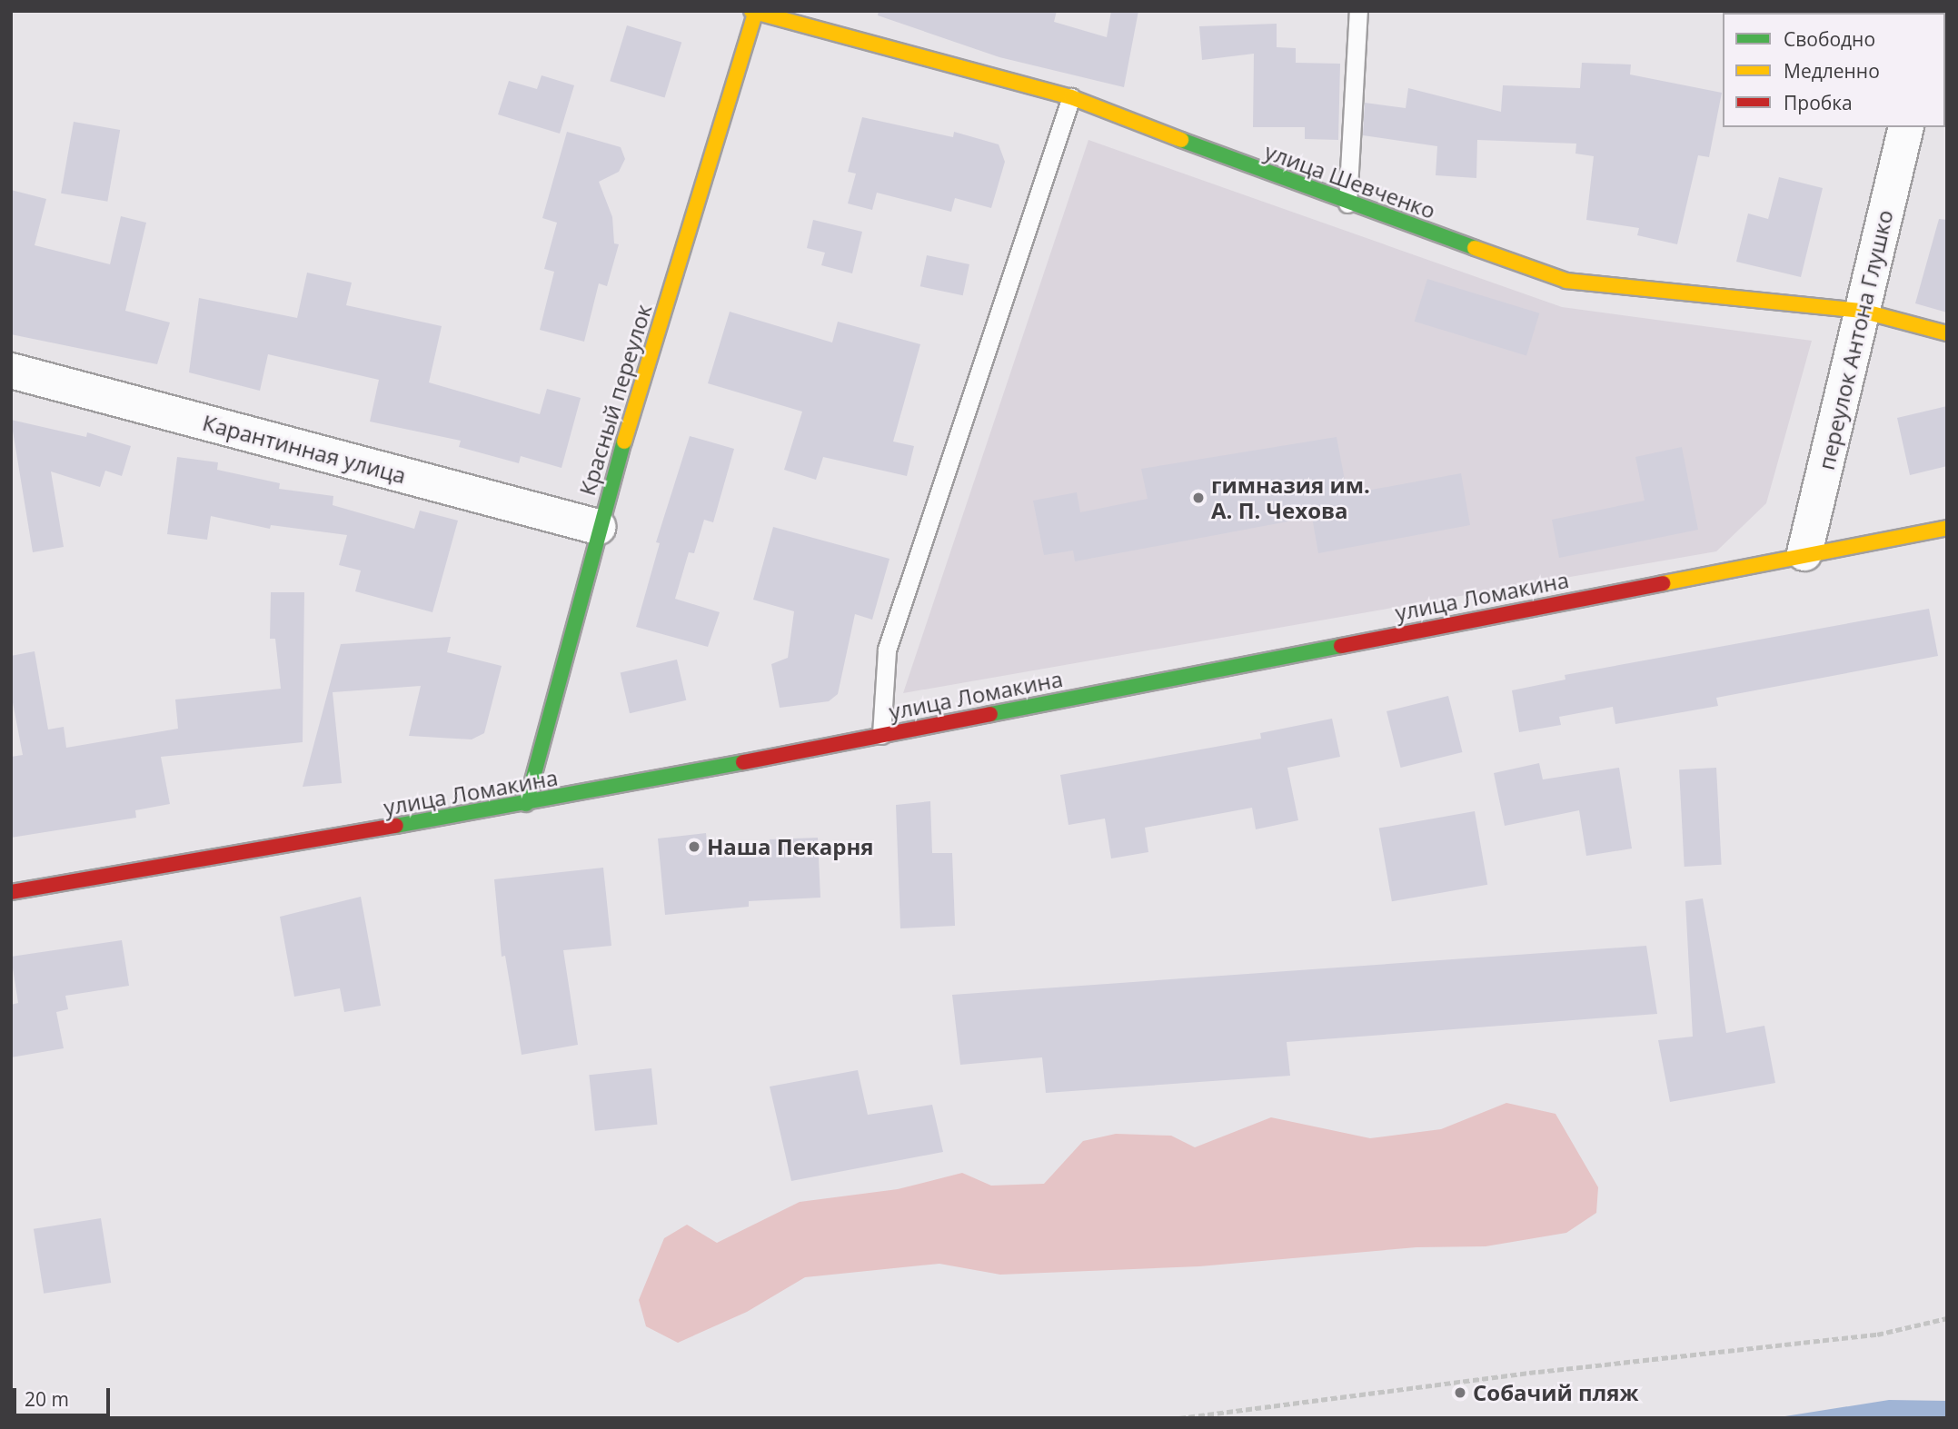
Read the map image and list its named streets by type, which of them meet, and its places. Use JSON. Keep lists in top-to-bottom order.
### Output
{
  "streets": {
    "street": [
      "улица Шевченко",
      "переулок Антона Глушко",
      "Красный переулок",
      "Карантинная улица",
      "улица Ломакина"
    ]
  },
  "crossings": [
    ["улица Шевченко", "переулок Антона Глушко"],
    ["улица Шевченко", "Красный переулок"],
    ["переулок Антона Глушко", "улица Ломакина"],
    ["Красный переулок", "Карантинная улица"],
    ["Красный переулок", "улица Ломакина"]
  ],
  "places": ["гимназия им. А. П. Чехова", "Наша Пекарня", "Собачий пляж"],
  "legend": ["Свободно", "Медленно", "Пробка"],
  "scale_bar": "20 m"
}
